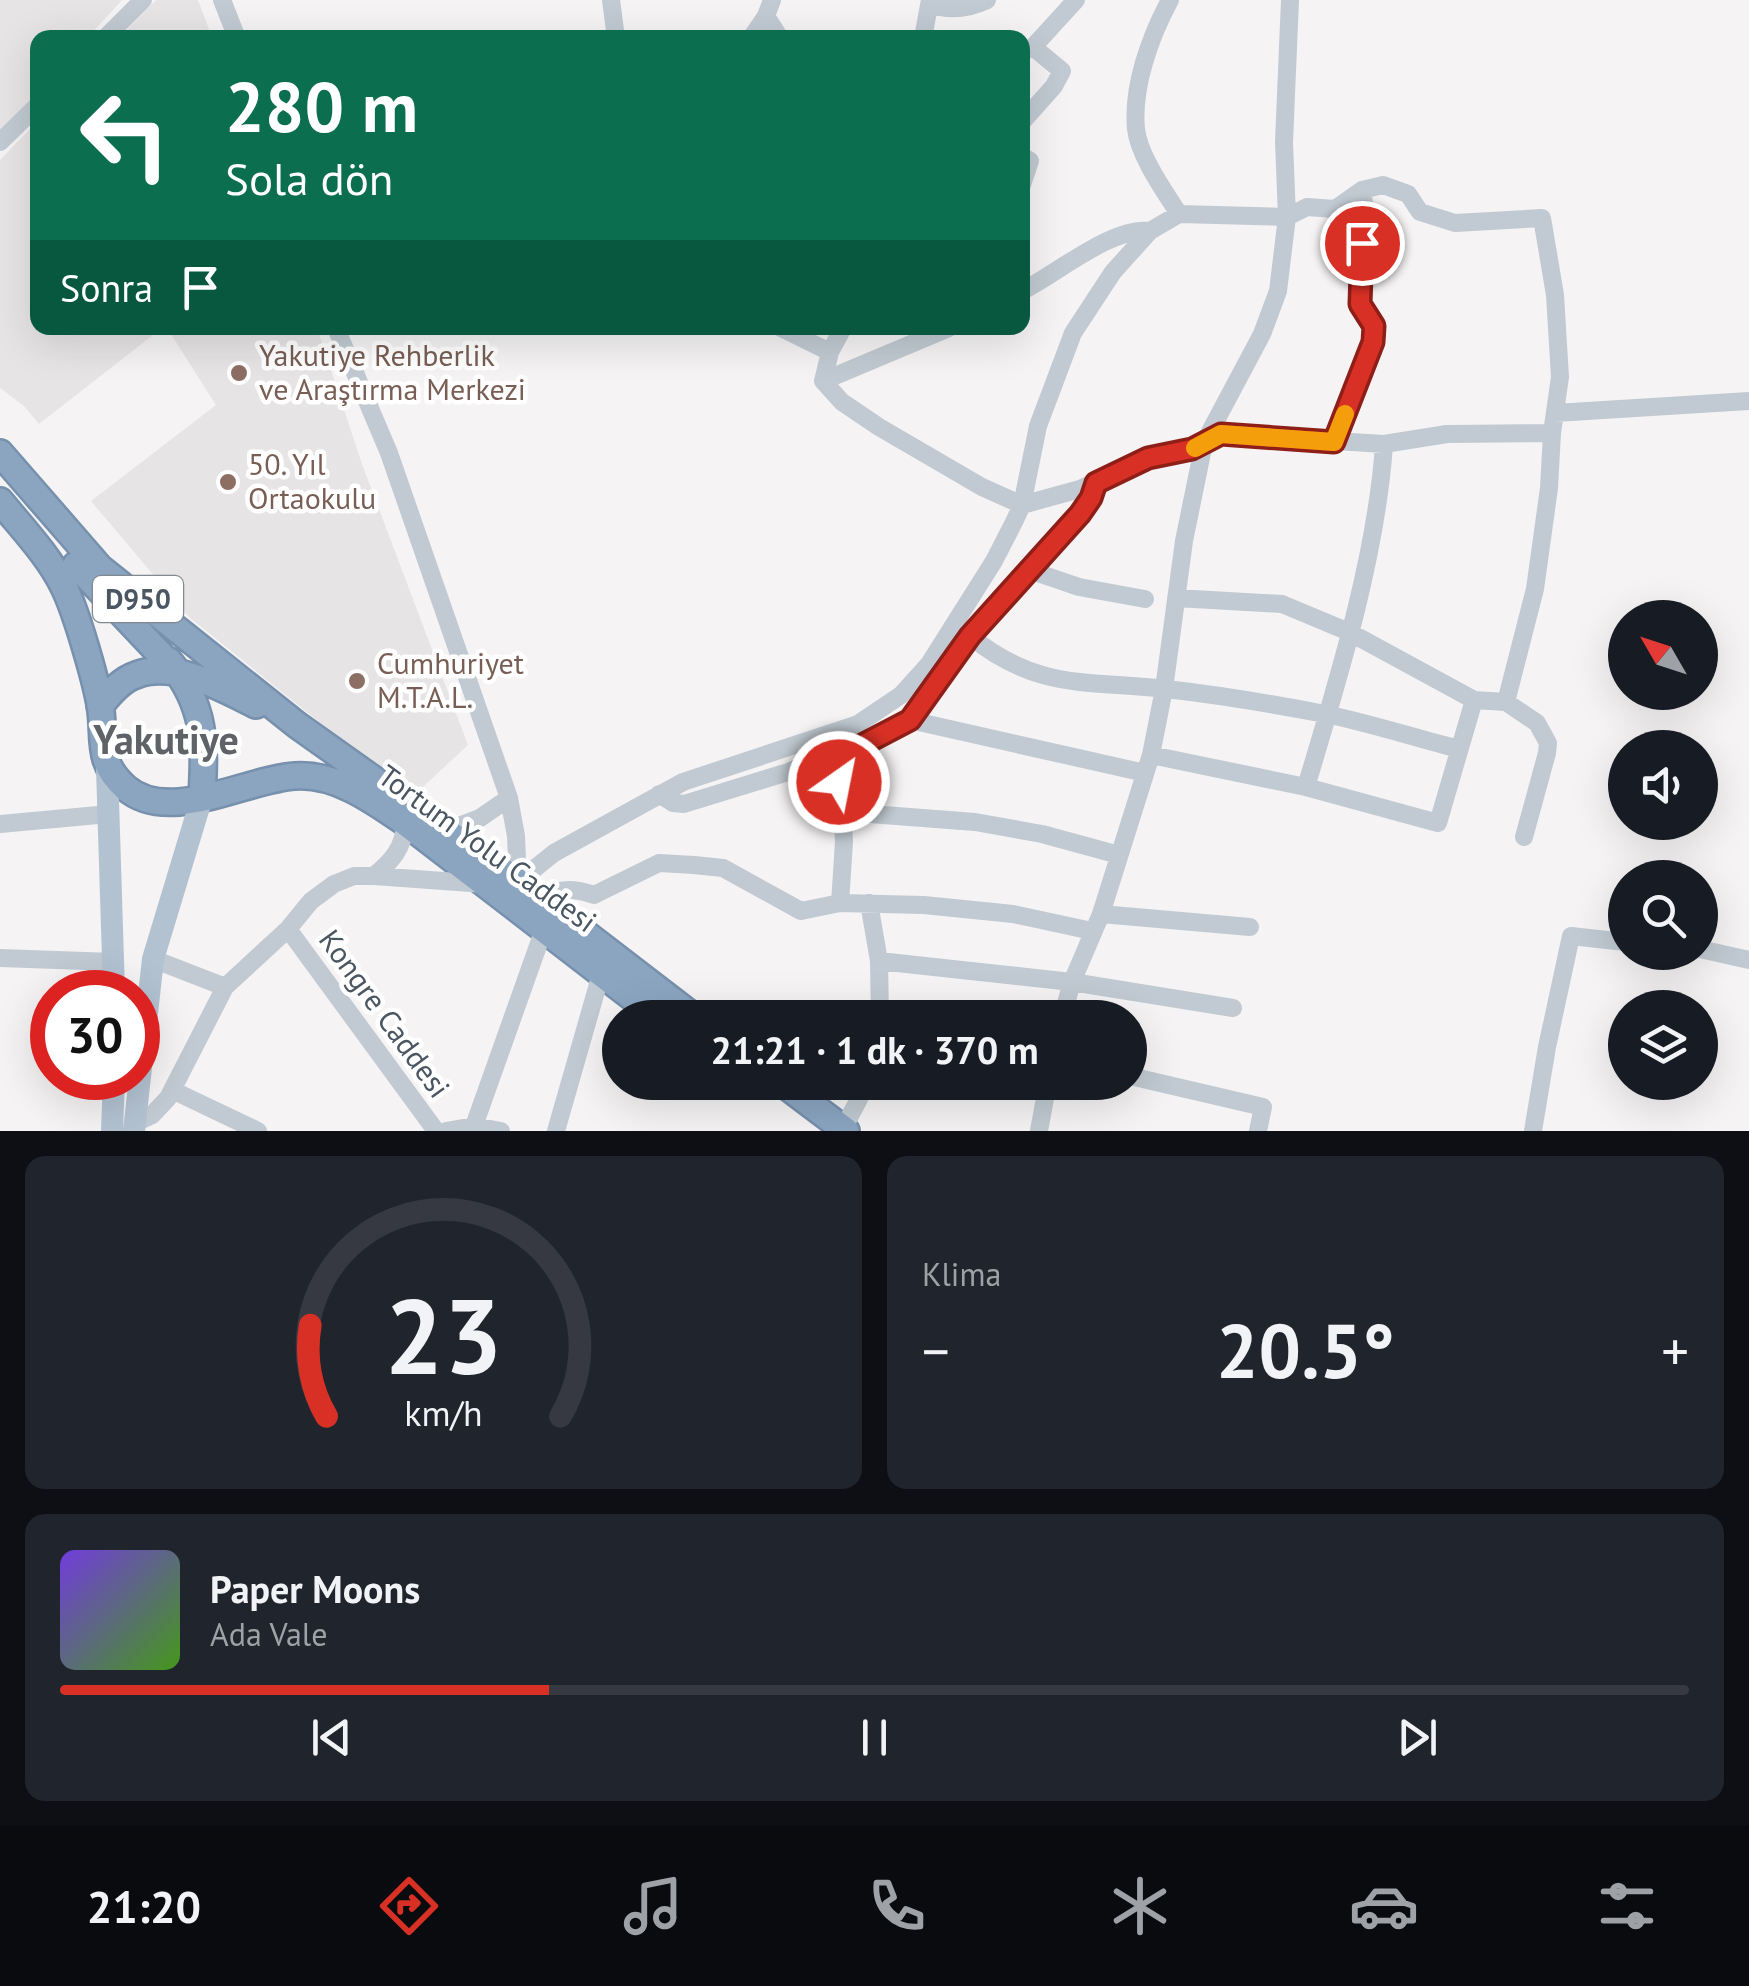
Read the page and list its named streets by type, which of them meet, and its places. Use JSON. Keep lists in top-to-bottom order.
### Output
{
  "streets": {
    "highway": ["D950", "Tortum Yolu Caddesi"],
    "street": ["Kongre Caddesi"]
  },
  "crossings": [
    ["D950", "Tortum Yolu Caddesi"]
  ],
  "districts": ["Yakutiye"],
  "places": ["Yakutiye Rehberlik ve Araştırma Merkezi", "50. Yıl Ortaokulu", "Cumhuriyet M.T.A.L."],
  "north": "top left",
  "page": {
    "turn": ["280 m", "Sola dön"],
    "then": "Sonra",
    "limit": "30",
    "trip": "21:21 · 1 dk · 370 m",
    "tile": "Klima",
    "heat": ["−", "20.5°", "+"],
    "song": ["Paper Moons", "Ada Vale"],
    "tabs": "21:20",
    "gauge": ["23", "km/h"]
  }
}
